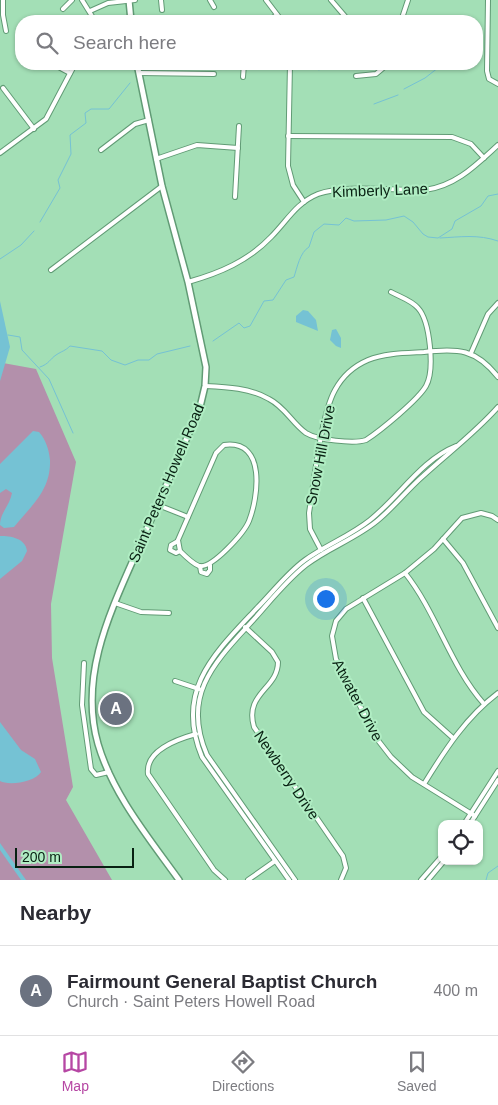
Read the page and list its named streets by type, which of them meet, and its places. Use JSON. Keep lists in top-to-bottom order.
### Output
{
  "streets": {
    "main road": ["Saint Peters Howell Road"],
    "street": [
      "Kimberly Lane",
      "Snow Hill Drive",
      "Atwater Drive",
      "Newberry Drive"
    ]
  },
  "crossings": [
    ["Kimberly Lane", "Saint Peters Howell Road"]
  ],
  "scale_bar": "200 m",
  "page": {
    "search": "Search here",
    "pins": "A",
    "scale": "200 m",
    "heading": "Nearby",
    "list": [
      {
        "mark": "A",
        "name": "Fairmount General Baptist Church",
        "note": "Church · Saint Peters Howell Road",
        "value": "400 m"
      }
    ],
    "nav": ["Map", "Directions", "Saved"]
  }
}
